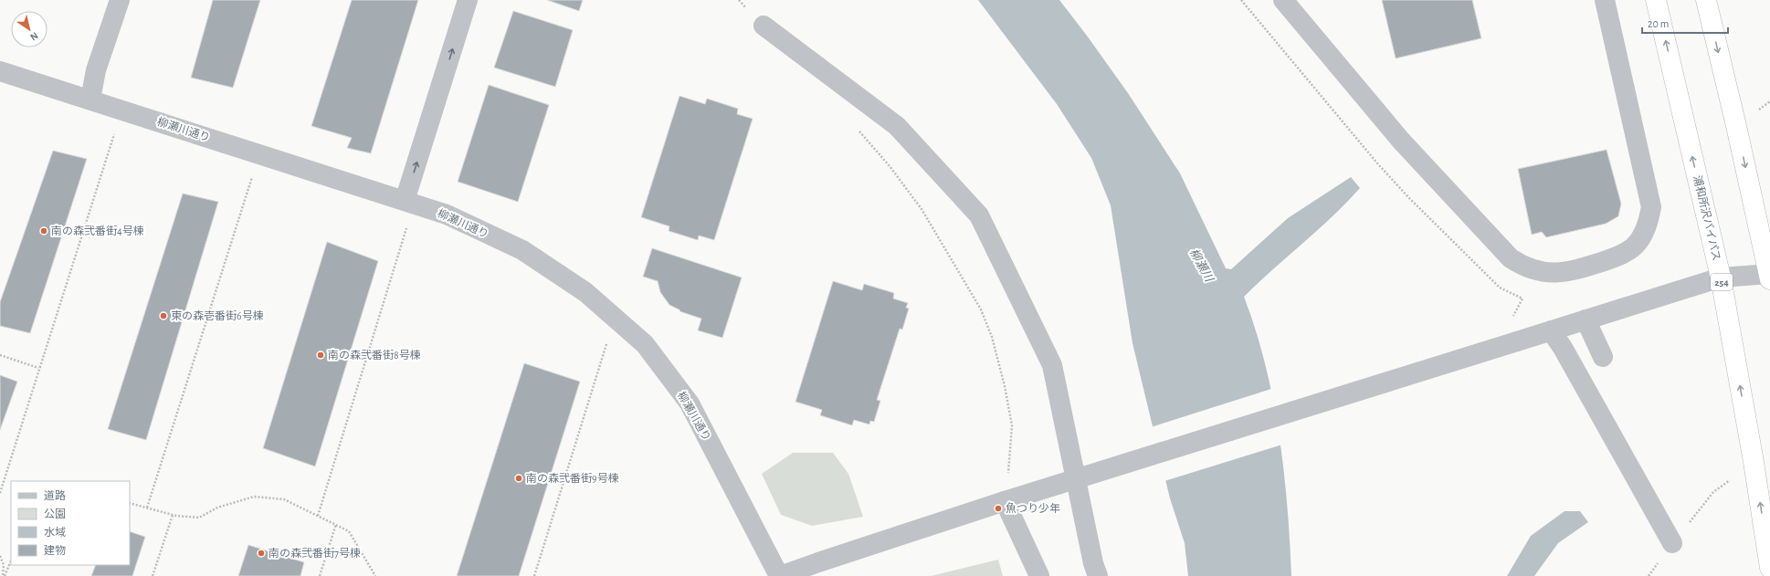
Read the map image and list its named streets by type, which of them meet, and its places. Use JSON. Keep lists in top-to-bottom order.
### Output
{
  "streets": {
    "highway": ["浦和所沢バイパス", "254"],
    "street": ["柳瀬川通り"]
  },
  "water": ["柳瀬川"],
  "places": [
    "南の森弐番街4号棟",
    "東の森壱番街6号棟",
    "南の森弐番街8号棟",
    "南の森弐番街9号棟",
    "魚つり少年",
    "南の森弐番街7号棟"
  ],
  "legend": [
    "道路",
    "公園",
    "水域",
    "建物"
  ],
  "scale_bar": "20 m",
  "north": "bottom right"
}
